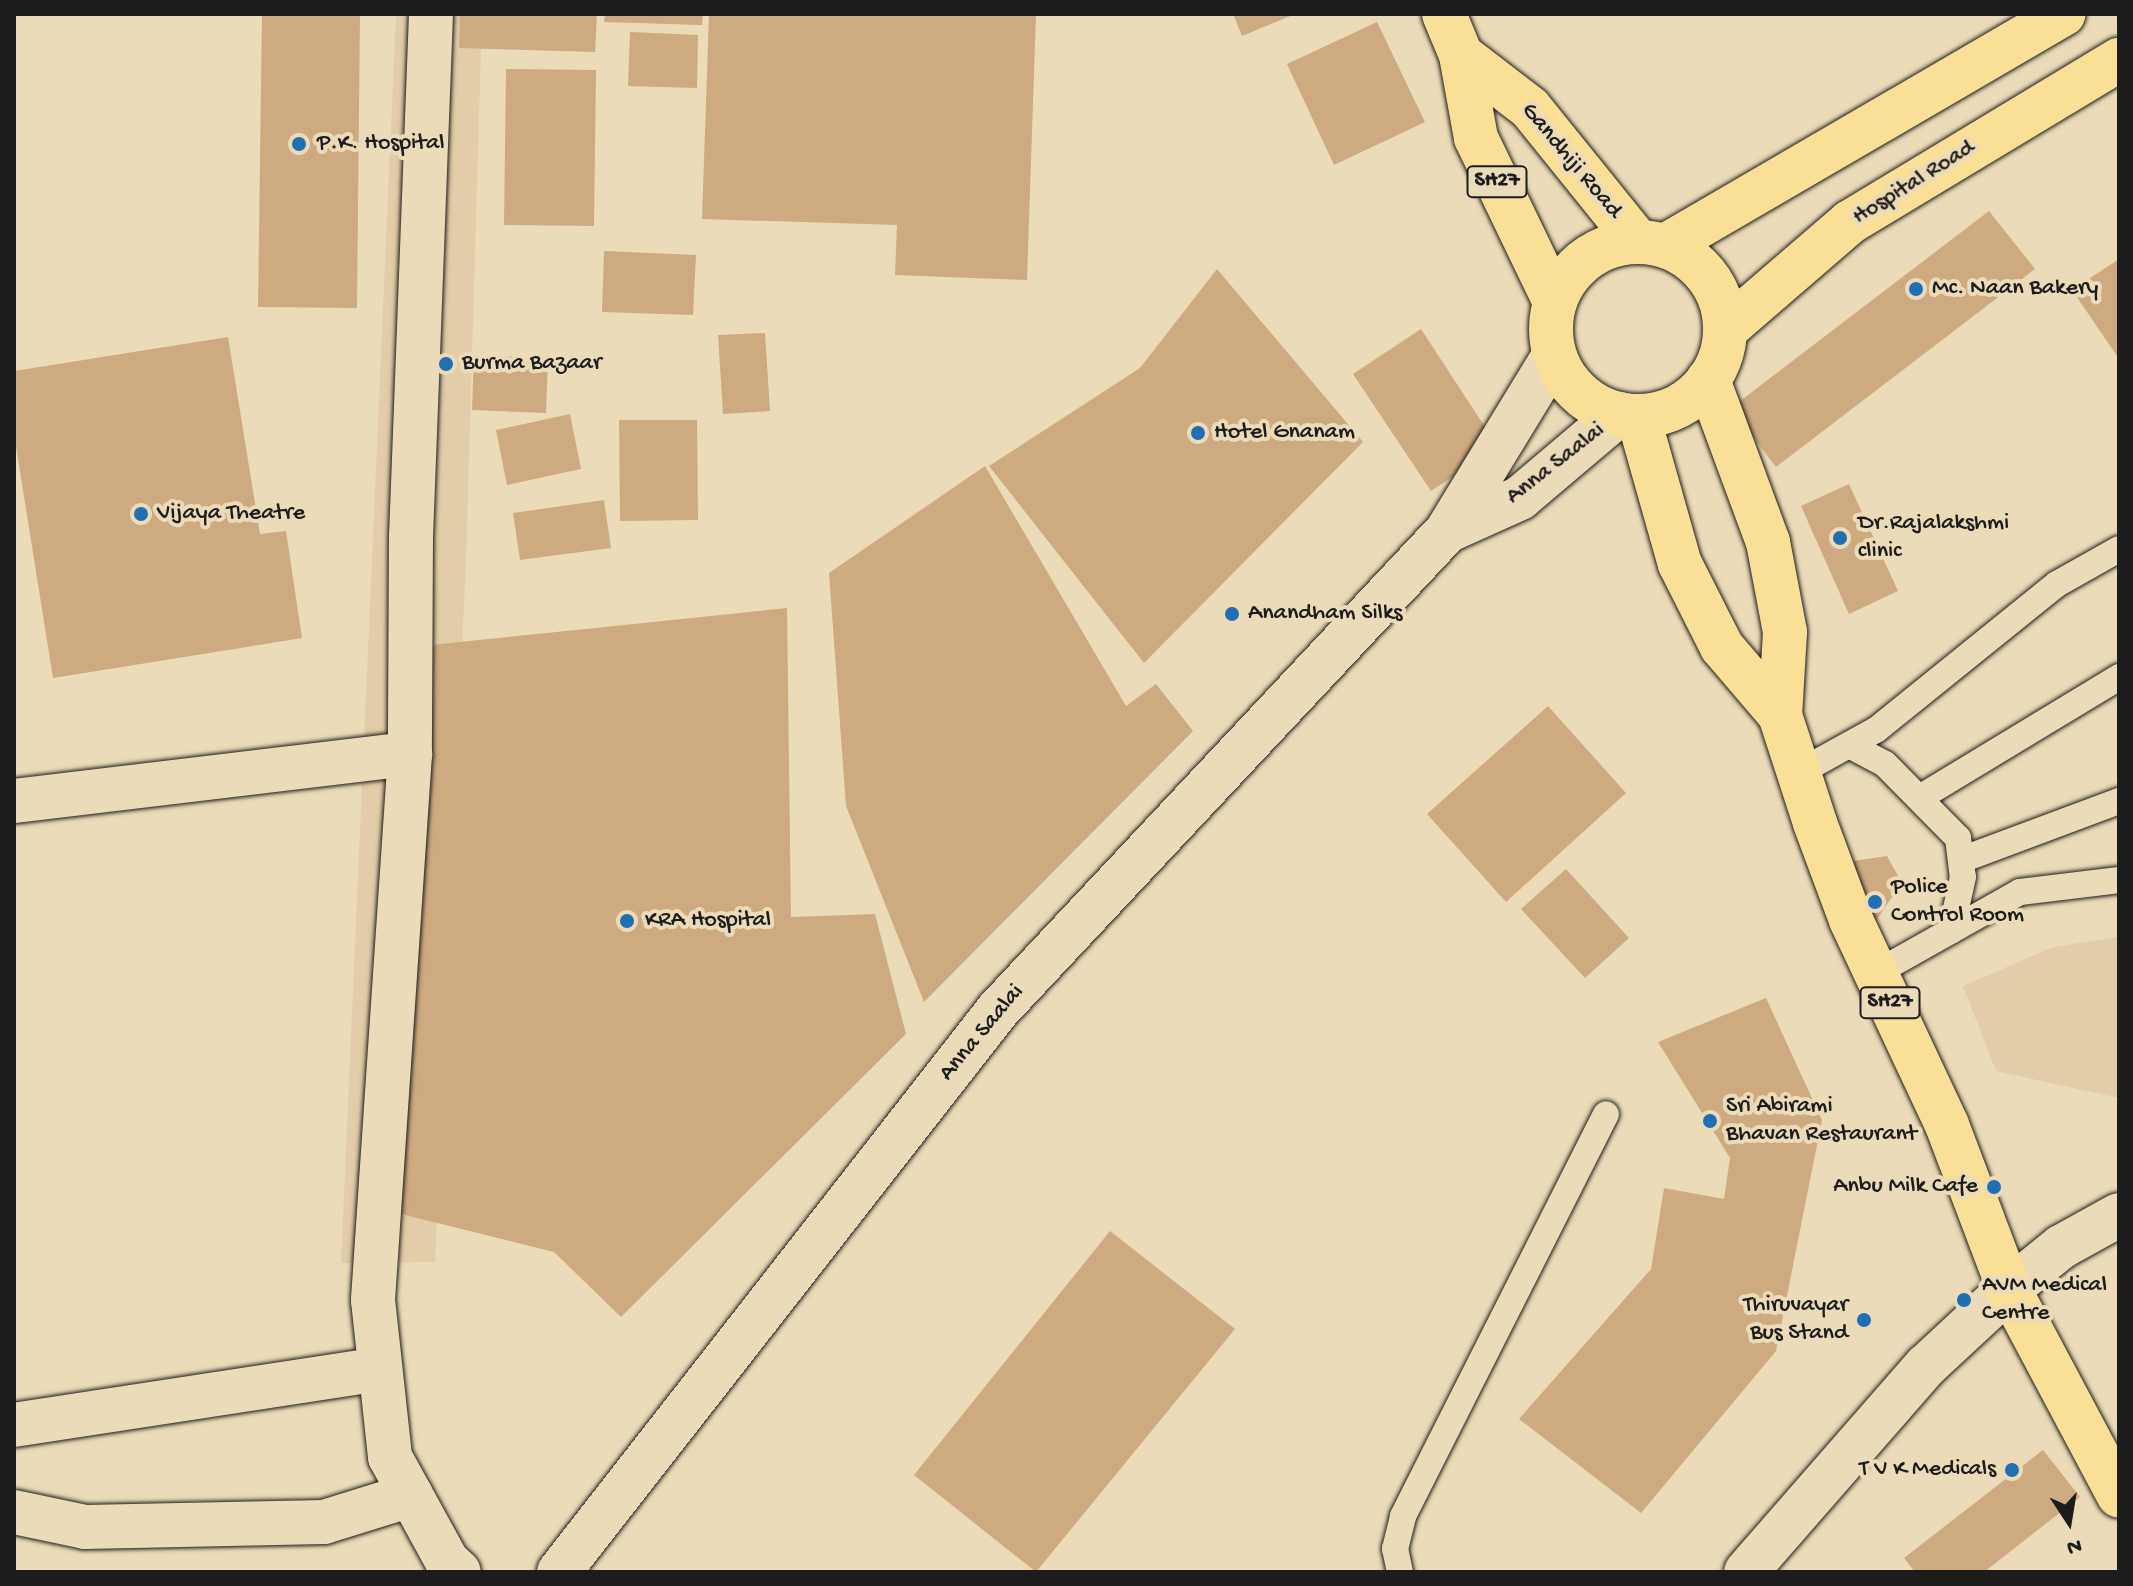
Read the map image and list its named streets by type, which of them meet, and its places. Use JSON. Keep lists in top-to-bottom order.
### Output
{
  "streets": {
    "main road": ["Gandhiji Road", "SH27", "Hospital Road"],
    "street": ["Anna Saalai"]
  },
  "crossings": [
    ["Gandhiji Road", "SH27"],
    ["Gandhiji Road", "Hospital Road"],
    ["Gandhiji Road", "Anna Saalai"],
    ["SH27", "Hospital Road"],
    ["SH27", "Anna Saalai"],
    ["Hospital Road", "Anna Saalai"]
  ],
  "places": [
    "P.K. Hospital",
    "Mc. Naan Bakery",
    "Burma Bazaar",
    "Hotel Gnanam",
    "Vijaya Theatre",
    "Dr.Rajalakshmi clinic",
    "Anandham Silks",
    "Police Control Room",
    "KRA Hospital",
    "Sri Abirami Bhavan Restaurant",
    "Anbu Milk Cafe",
    "AVM Medical Centre",
    "Thiruvayar Bus Stand",
    "T V K Medicals"
  ],
  "north": "bottom"
}
